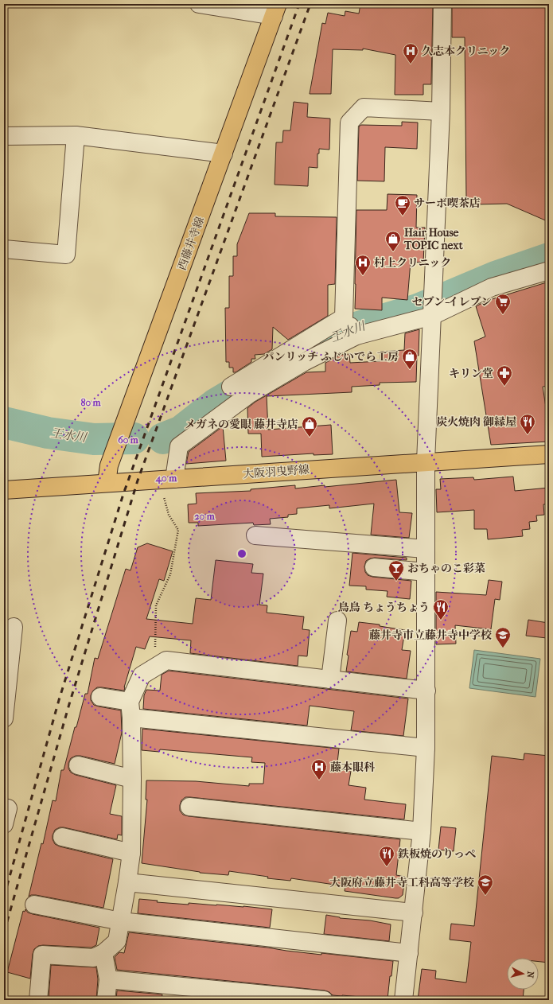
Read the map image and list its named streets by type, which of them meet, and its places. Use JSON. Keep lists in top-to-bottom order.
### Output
{
  "streets": {
    "main road": ["西藤井寺線", "大阪羽曳野線"]
  },
  "crossings": [
    ["西藤井寺線", "大阪羽曳野線"]
  ],
  "water": ["王水川"],
  "places": {
    "hospital": ["久志本クリニック", "村上クリニック", "藤本眼科"],
    "cafe": ["サーボ喫茶店"],
    "shop": ["Hair House TOPIC next", "パンリッチ ふじいでら工房", "メガネの愛眼 藤井寺店"],
    "supermarket": ["セブン-イレブン"],
    "pharmacy": ["キリン堂"],
    "restaurant": ["炭火焼肉 御縁屋", "鳥鳥 ちょうちょう", "鉄板焼のりっぺ"],
    "bar": ["おちゃのこ彩菜"],
    "school or university": ["藤井寺市立藤井寺中学校", "大阪府立藤井寺工科高等学校"]
  },
  "north": "right",
  "rings": [
    "80 m",
    "60 m",
    "40 m",
    "20 m"
  ]
}
